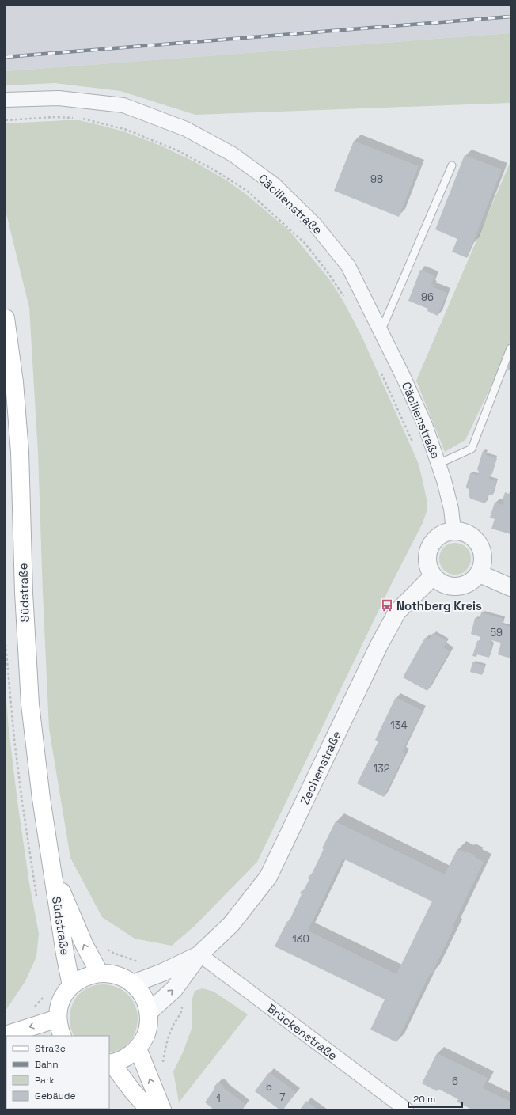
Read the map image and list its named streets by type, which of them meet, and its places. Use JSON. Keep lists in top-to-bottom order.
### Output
{
  "streets": {
    "main road": ["Südstraße"],
    "street": ["Cäcilienstraße", "Zechenstraße", "Brückenstraße"]
  },
  "crossings": [
    ["Cäcilienstraße", "Zechenstraße"],
    ["Zechenstraße", "Brückenstraße"]
  ],
  "places": {
    "bus stop": ["Nothberg Kreis"]
  },
  "house_numbers": [
    "98",
    "96",
    "59",
    "134",
    "132",
    "130",
    "6",
    "5",
    "7",
    "1"
  ],
  "legend": [
    "Straße",
    "Bahn",
    "Park",
    "Gebäude"
  ],
  "scale_bar": "20 m"
}
